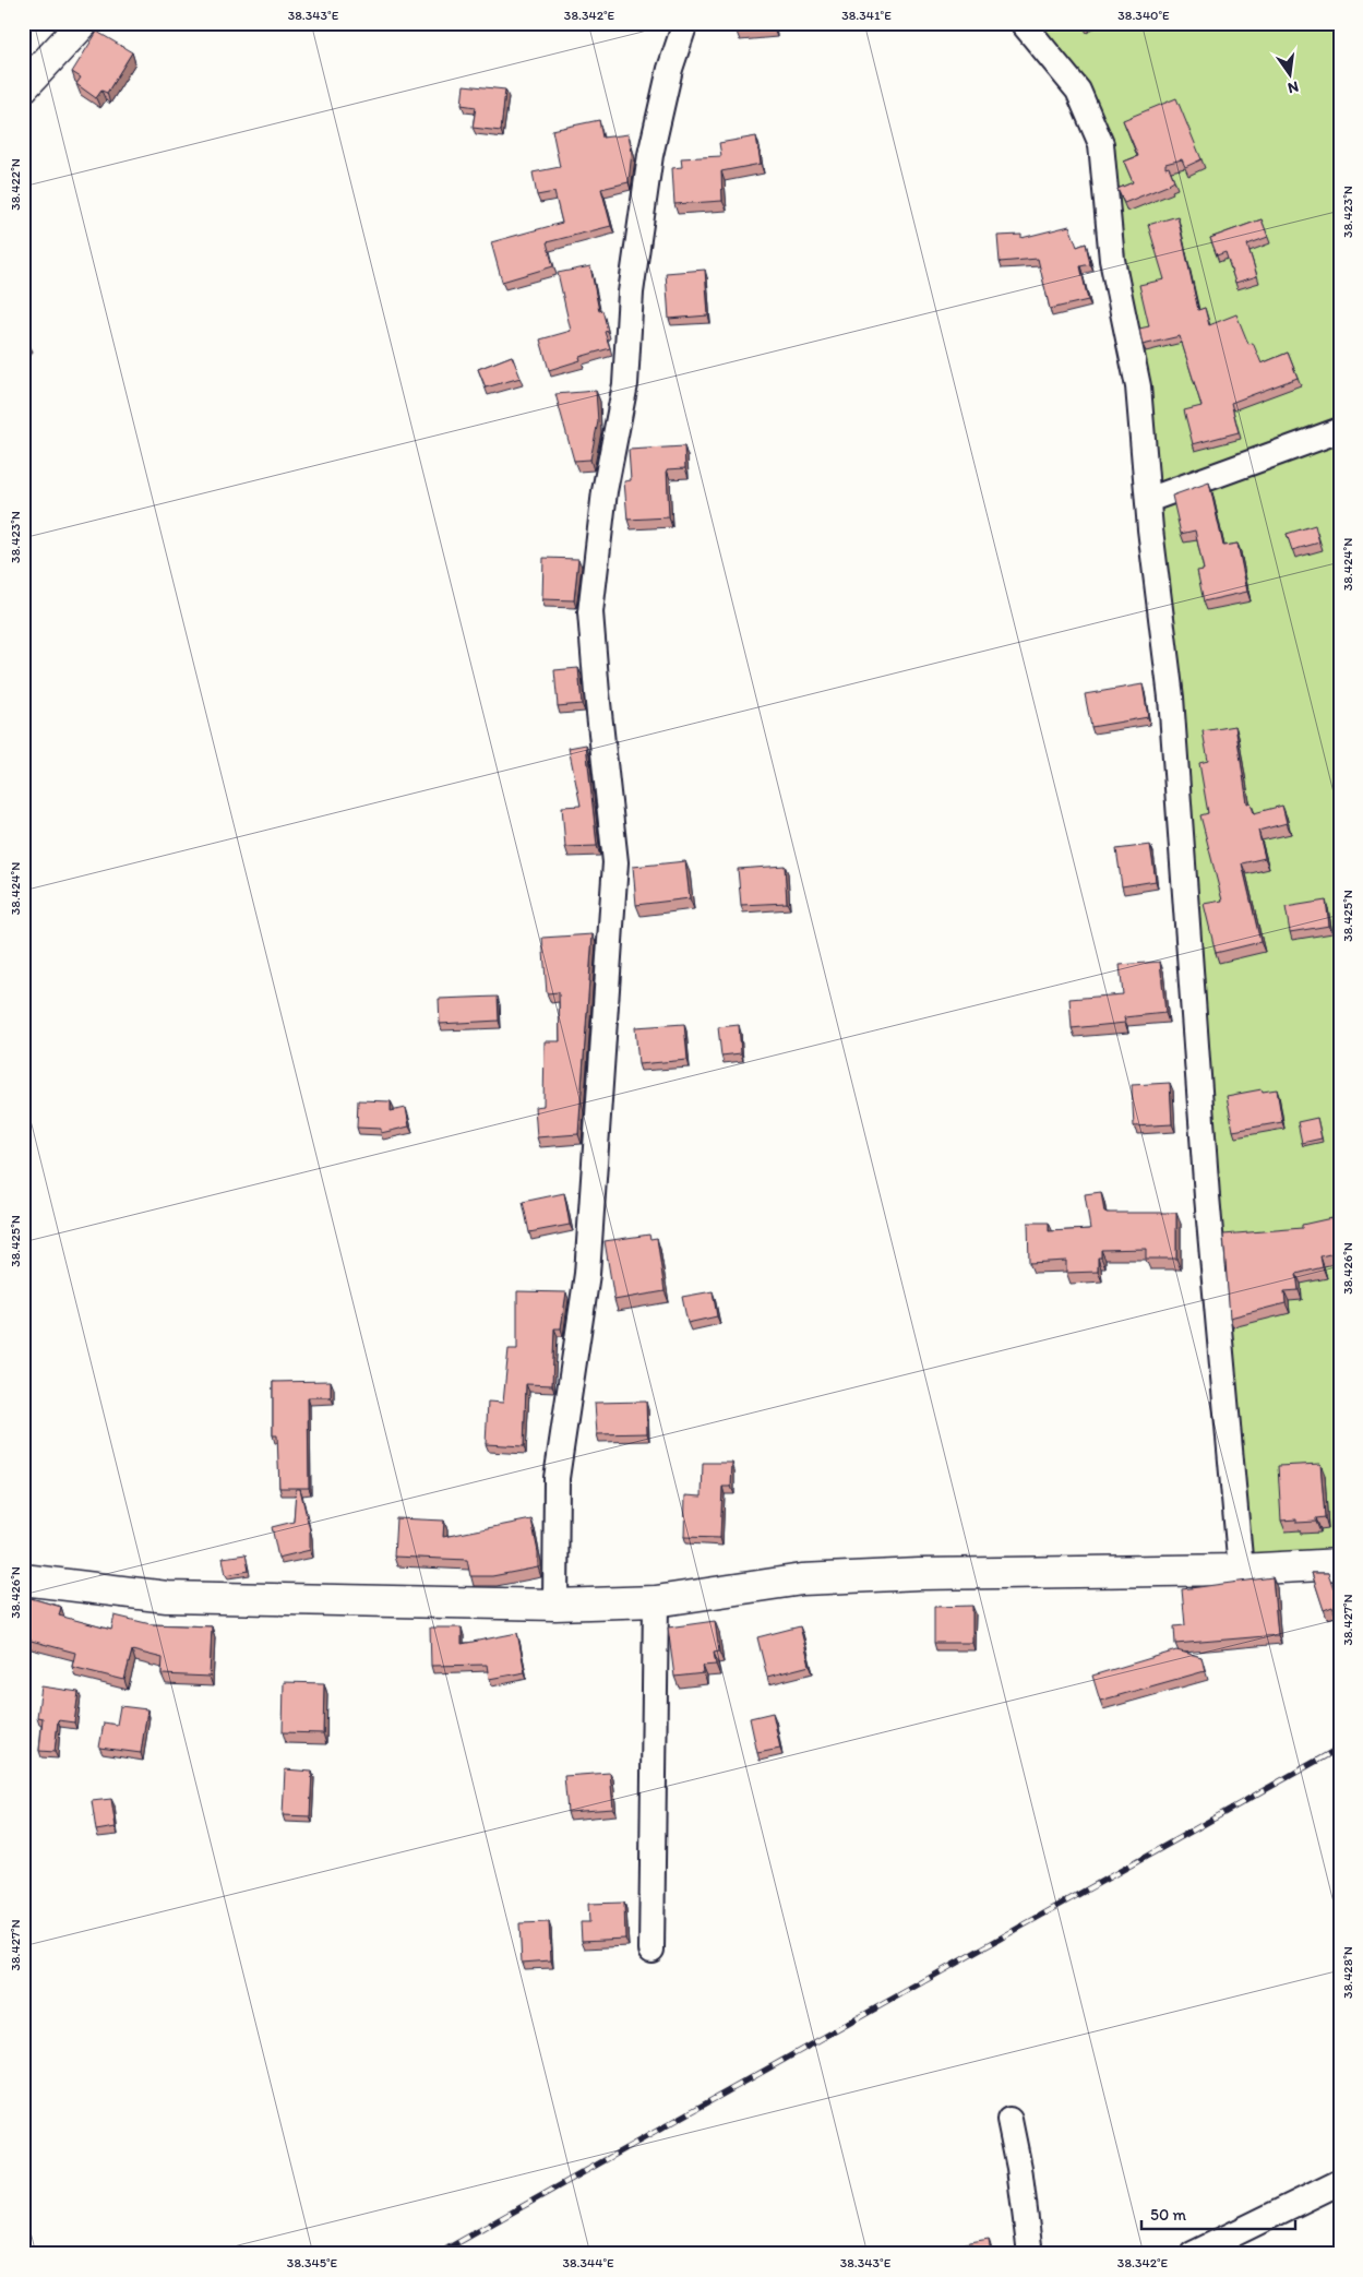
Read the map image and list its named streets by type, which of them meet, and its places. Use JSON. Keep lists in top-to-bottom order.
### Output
{
  "scale_bar": "50 m",
  "north": "bottom",
  "coordinates": [
    "38.343°E",
    "38.342°E",
    "38.341°E",
    "38.340°E",
    "38.422°N",
    "38.423°N",
    "38.424°N",
    "38.425°N",
    "38.426°N",
    "38.427°N",
    "38.428°N",
    "38.345°E",
    "38.344°E"
  ]
}
